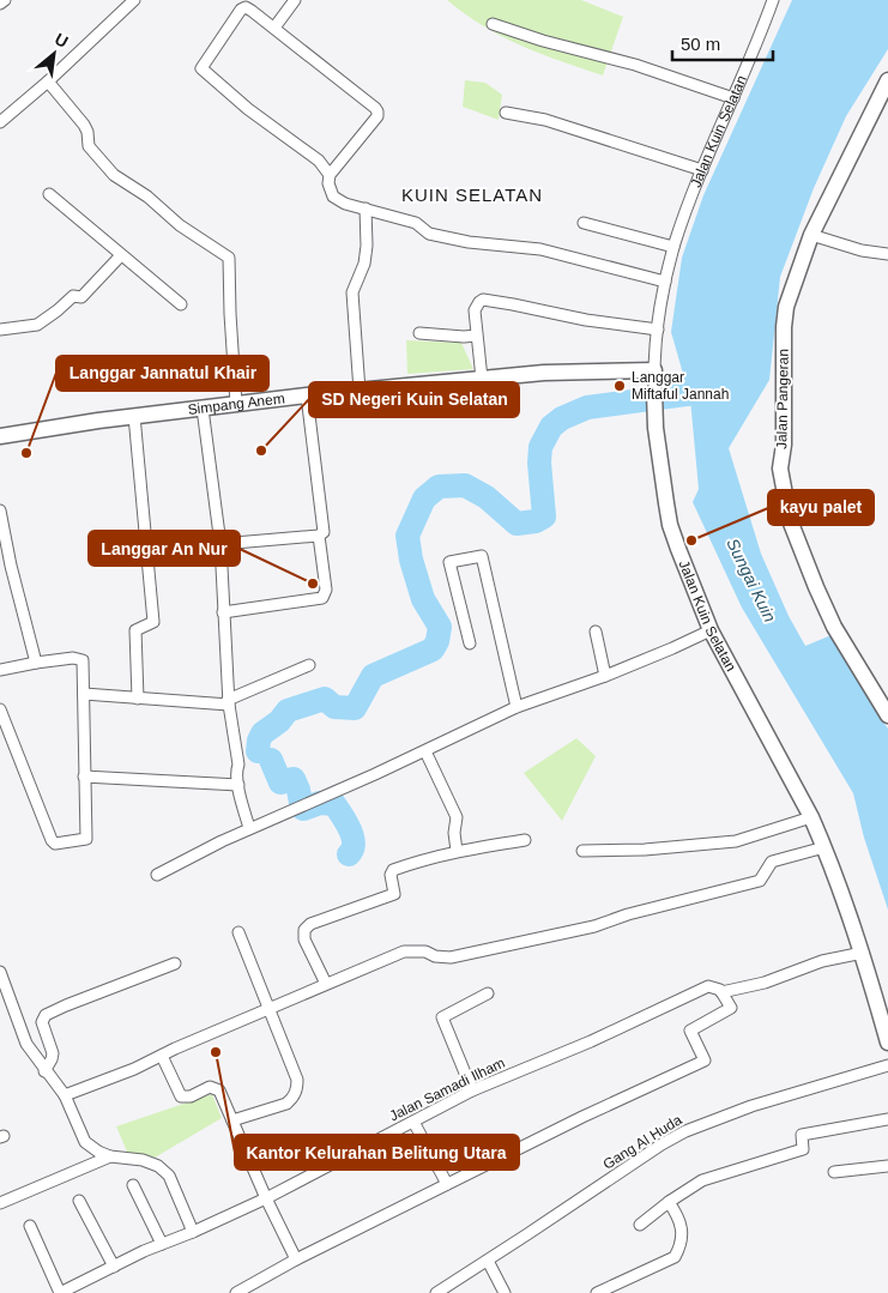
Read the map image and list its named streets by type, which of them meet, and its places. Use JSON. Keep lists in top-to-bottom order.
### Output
{
  "streets": {
    "street": [
      "Jalan Kuin Selatan",
      "Jalan Pangeran",
      "Simpang Anem",
      "Jalan Samadi Ilham",
      "Gang Al Huda"
    ]
  },
  "crossings": [
    ["Jalan Kuin Selatan", "Simpang Anem"],
    ["Jalan Kuin Selatan", "Jalan Samadi Ilham"]
  ],
  "districts": ["KUIN SELATAN"],
  "water": ["Sungai Kuin"],
  "places": [
    "Langgar Miftaful Jannah",
    "SD Negeri Kuin Selatan",
    "Langgar Jannatul Khair",
    "kayu palet",
    "Langgar An Nur",
    "Kantor Kelurahan Belitung Utara"
  ],
  "scale_bar": "50 m",
  "north": "top right"
}
